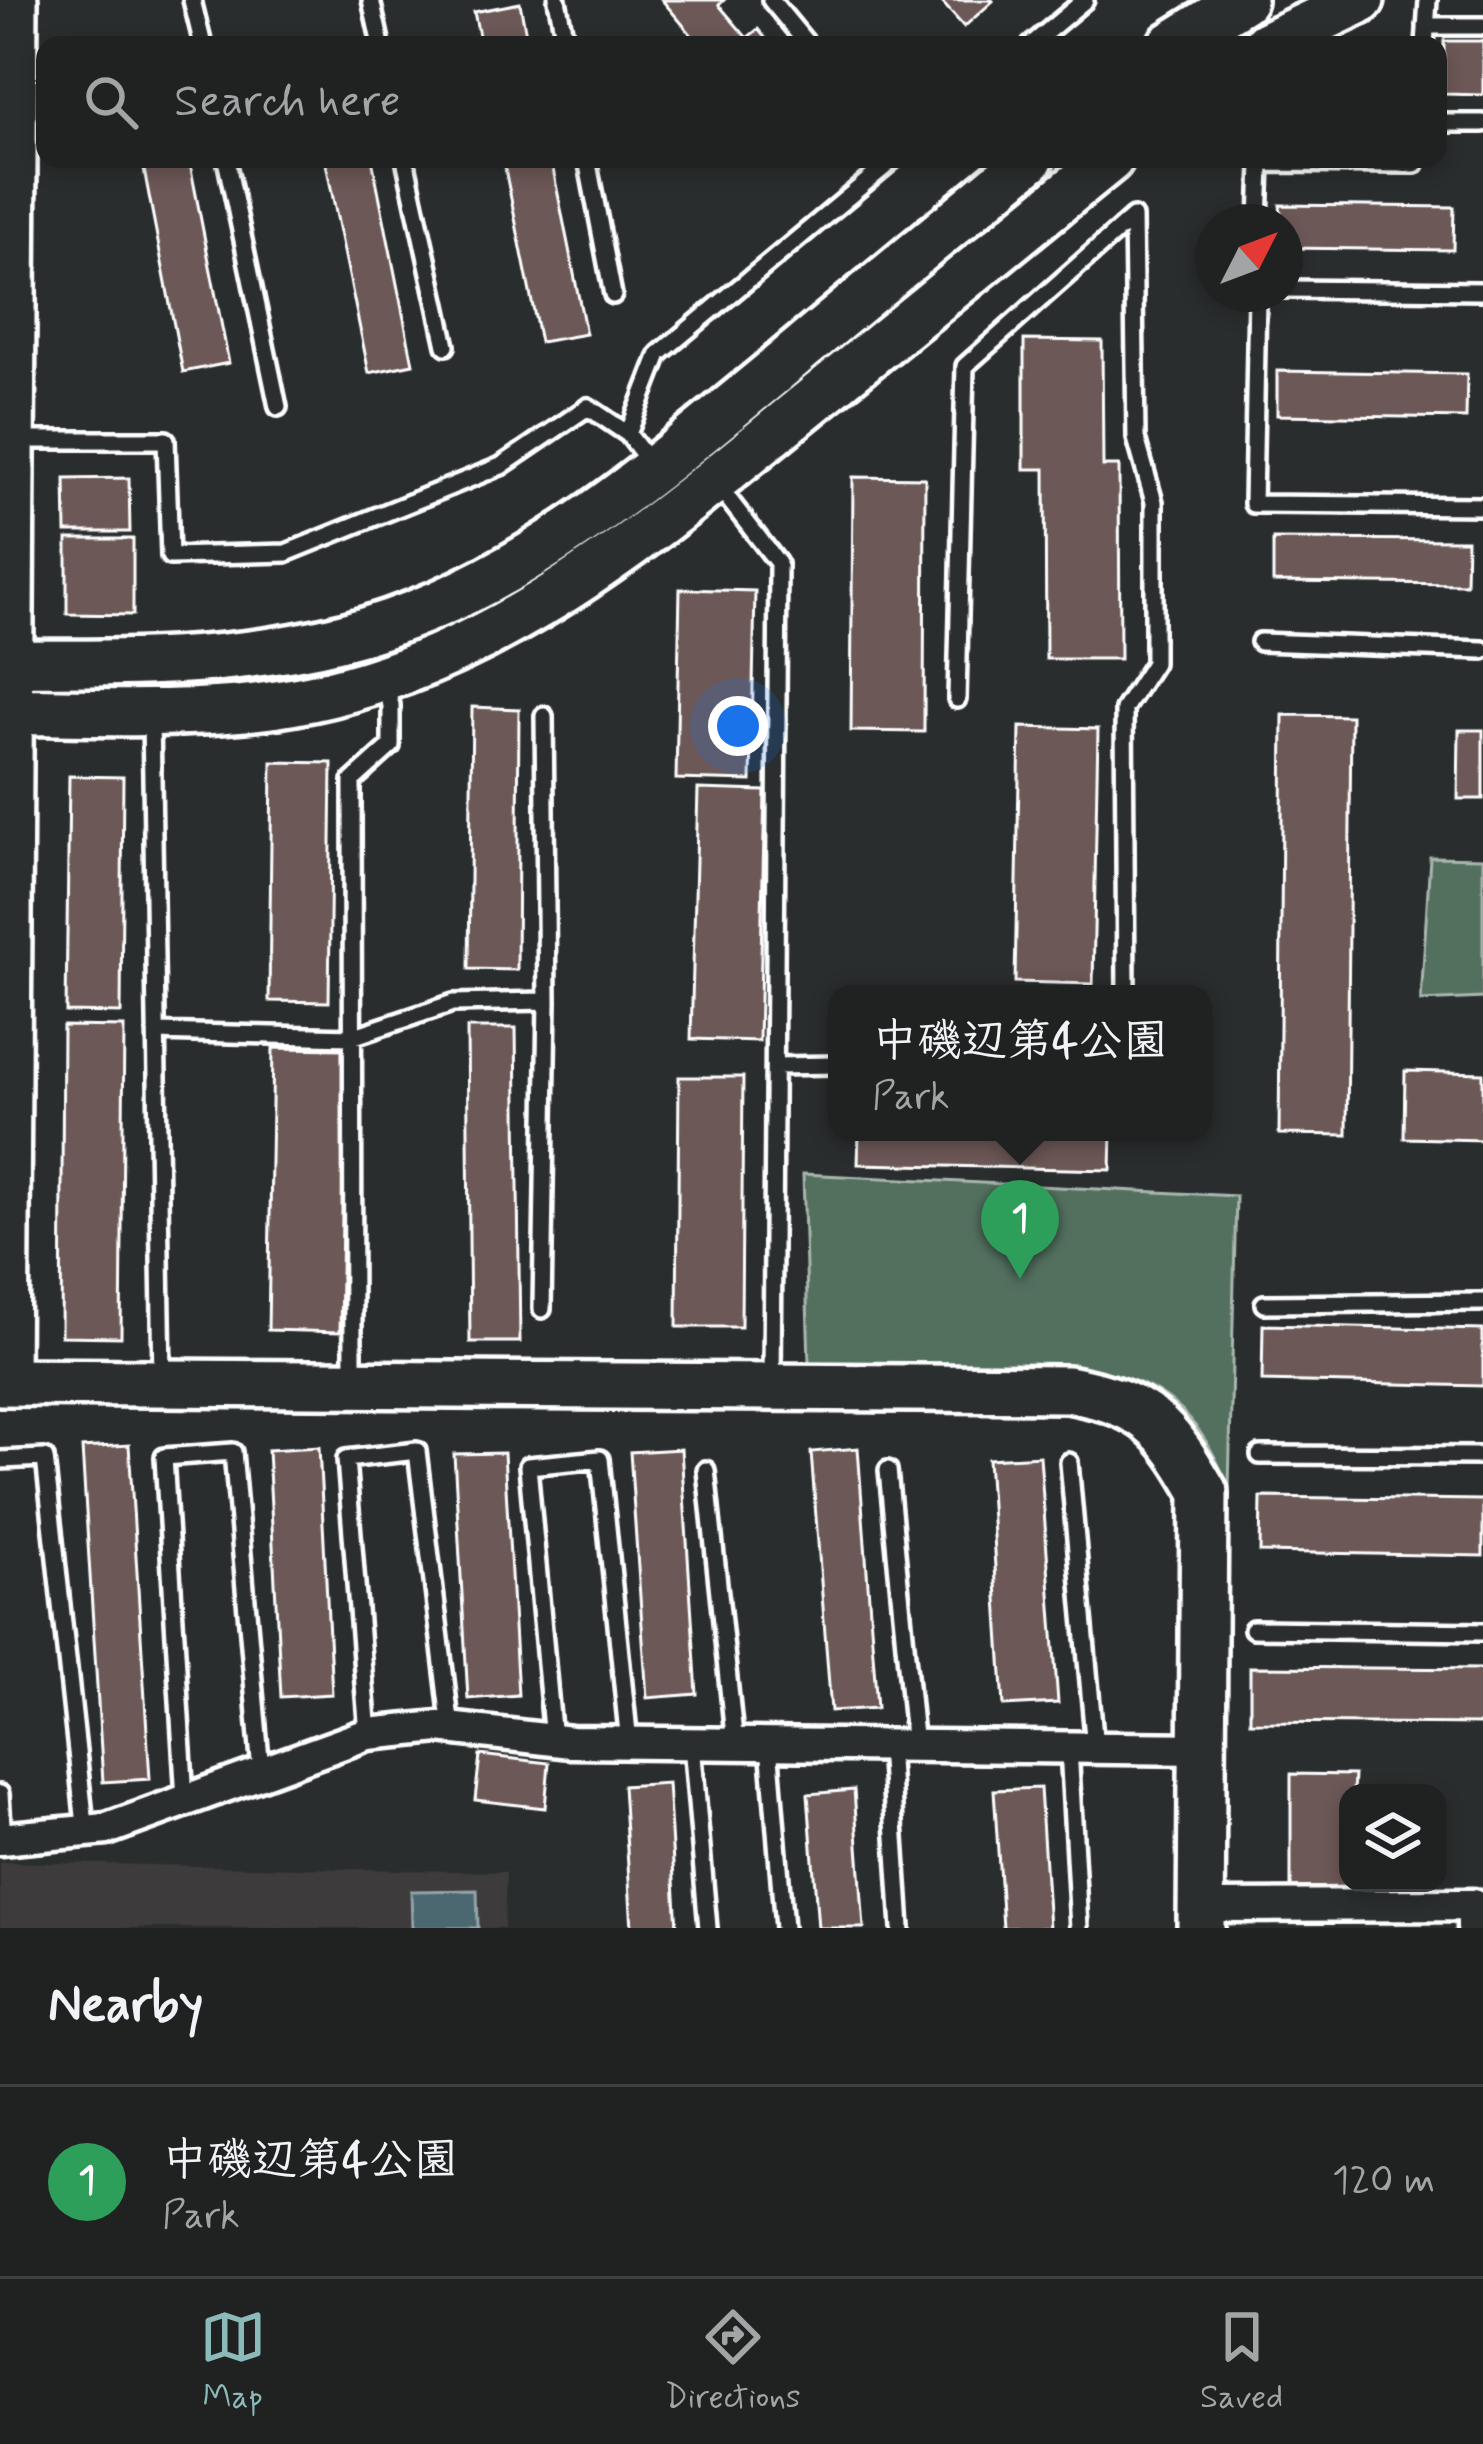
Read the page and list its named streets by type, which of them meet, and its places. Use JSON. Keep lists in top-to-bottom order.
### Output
{
  "north": "top right",
  "page": {
    "search": "Search here",
    "popup": ["中磯辺第4公園", "Park"],
    "pins": "1",
    "heading": "Nearby",
    "list": [
      {
        "mark": "1",
        "name": "中磯辺第4公園",
        "note": "Park",
        "value": "120 m"
      }
    ],
    "nav": ["Map", "Directions", "Saved"]
  }
}
